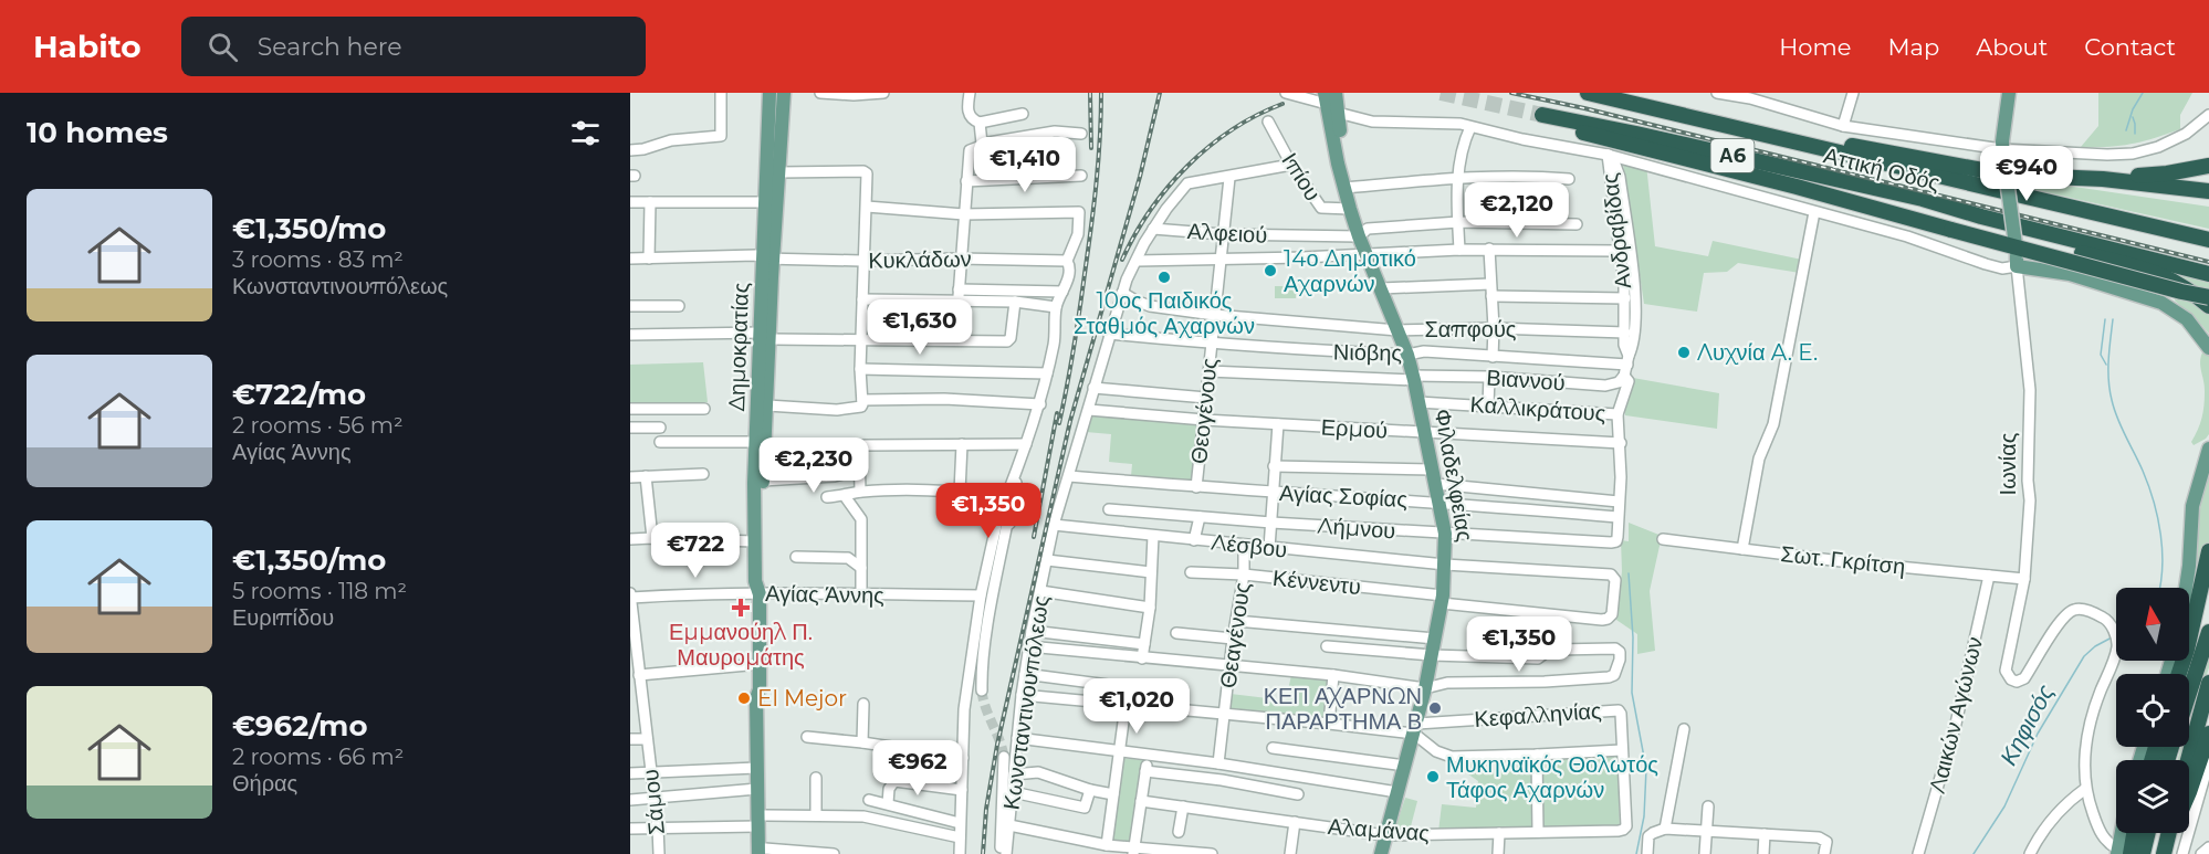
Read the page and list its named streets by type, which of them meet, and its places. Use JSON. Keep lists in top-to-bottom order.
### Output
{
  "streets": {
    "highway": ["Α6", "Αττική Οδός"],
    "main road": ["Δημοκρατίας", "Ιωνίας", "Φιλαδελφείας"],
    "street": [
      "Ιπίου",
      "Ανδραβίδας",
      "Αλφειού",
      "Κυκλάδων",
      "Σαπφούς",
      "Νιόβης",
      "Βιαννού",
      "Καλλικράτους",
      "Θεογένους",
      "Ερμού",
      "Αγίας Σοφίας",
      "Λήμνου",
      "Λέσβου",
      "Σωτ. Γκρίτση",
      "Κέννεντυ",
      "Αγίας Άννης",
      "Θεαγένους",
      "Κωνσταντινουπόλεως",
      "Κεφαλληνίας",
      "Λαικών Αγώνων",
      "Σάμου",
      "Αλαμάνας"
    ]
  },
  "crossings": [
    ["Ιπίου", "Φιλαδελφείας"],
    ["Ανδραβίδας", "Σαπφούς"],
    ["Ανδραβίδας", "Νιόβης"],
    ["Ανδραβίδας", "Βιαννού"],
    ["Αλφειού", "Θεογένους"],
    ["Αλφειού", "Φιλαδελφείας"],
    ["Αλφειού", "Κωνσταντινουπόλεως"],
    ["Κυκλάδων", "Δημοκρατίας"],
    ["Σαπφούς", "Θεογένους"],
    ["Σαπφούς", "Φιλαδελφείας"],
    ["Σαπφούς", "Κωνσταντινουπόλεως"],
    ["Δημοκρατίας", "Αγίας Άννης"],
    ["Νιόβης", "Βιαννού"],
    ["Νιόβης", "Θεογένους"],
    ["Νιόβης", "Φιλαδελφείας"],
    ["Νιόβης", "Κωνσταντινουπόλεως"],
    ["Βιαννού", "Θεογένους"],
    ["Βιαννού", "Φιλαδελφείας"],
    ["Καλλικράτους", "Φιλαδελφείας"],
    ["Θεογένους", "Ερμού"],
    ["Θεογένους", "Αγίας Σοφίας"],
    ["Θεογένους", "Κωνσταντινουπόλεως"],
    ["Ερμού", "Φιλαδελφείας"],
    ["Ερμού", "Κωνσταντινουπόλεως"],
    ["Ιωνίας", "Σωτ. Γκρίτση"],
    ["Φιλαδελφείας", "Αγίας Σοφίας"],
    ["Φιλαδελφείας", "Λήμνου"],
    ["Φιλαδελφείας", "Λέσβου"],
    ["Φιλαδελφείας", "Κέννεντυ"],
    ["Φιλαδελφείας", "Κεφαλληνίας"],
    ["Φιλαδελφείας", "Αλαμάνας"],
    ["Αγίας Σοφίας", "Λήμνου"],
    ["Αγίας Σοφίας", "Κωνσταντινουπόλεως"],
    ["Λέσβου", "Κέννεντυ"],
    ["Λέσβου", "Θεαγένους"],
    ["Λέσβου", "Κωνσταντινουπόλεως"],
    ["Σωτ. Γκρίτση", "Λαικών Αγώνων"],
    ["Κέννεντυ", "Θεαγένους"],
    ["Αγίας Άννης", "Σάμου"],
    ["Κεφαλληνίας", "Αλαμάνας"]
  ],
  "water": ["Κηφισός"],
  "places": {
    "other": [
      "14ο Δημοτικό Αχαρνών",
      "10ος Παιδικός Σταθμός Αχαρνών",
      "Λυχνία A. E.",
      "El Mejor",
      "ΚΕΠ ΑΧΑΡΝΩΝ ΠΑΡΑΡΤΗΜΑ Β",
      "Μυκηναϊκός Θολωτός Τάφος Αχαρνών"
    ],
    "health": ["Εμμανούηλ Π. Μαυρομάτης"]
  },
  "north": "top",
  "page": {
    "header": "Habito",
    "search": "Search here",
    "nav": [
      "Home",
      "Map",
      "About",
      "Contact"
    ],
    "heading": "10 homes",
    "price": [
      "€1,410",
      "€940",
      "€2,120",
      "€1,630",
      "€2,230",
      "€1,350",
      "€722",
      "€1,350",
      "€1,020",
      "€962"
    ],
    "list": [
      {
        "name": "€1,350/mo",
        "note": "3 rooms · 83 m² · Κωνσταντινουπόλεως"
      },
      {
        "name": "€722/mo",
        "note": "2 rooms · 56 m² · Αγίας Άννης"
      },
      {
        "name": "€1,350/mo",
        "note": "5 rooms · 118 m² · Ευριπίδου"
      },
      {
        "name": "€962/mo",
        "note": "2 rooms · 66 m² · Θήρας"
      }
    ]
  }
}
